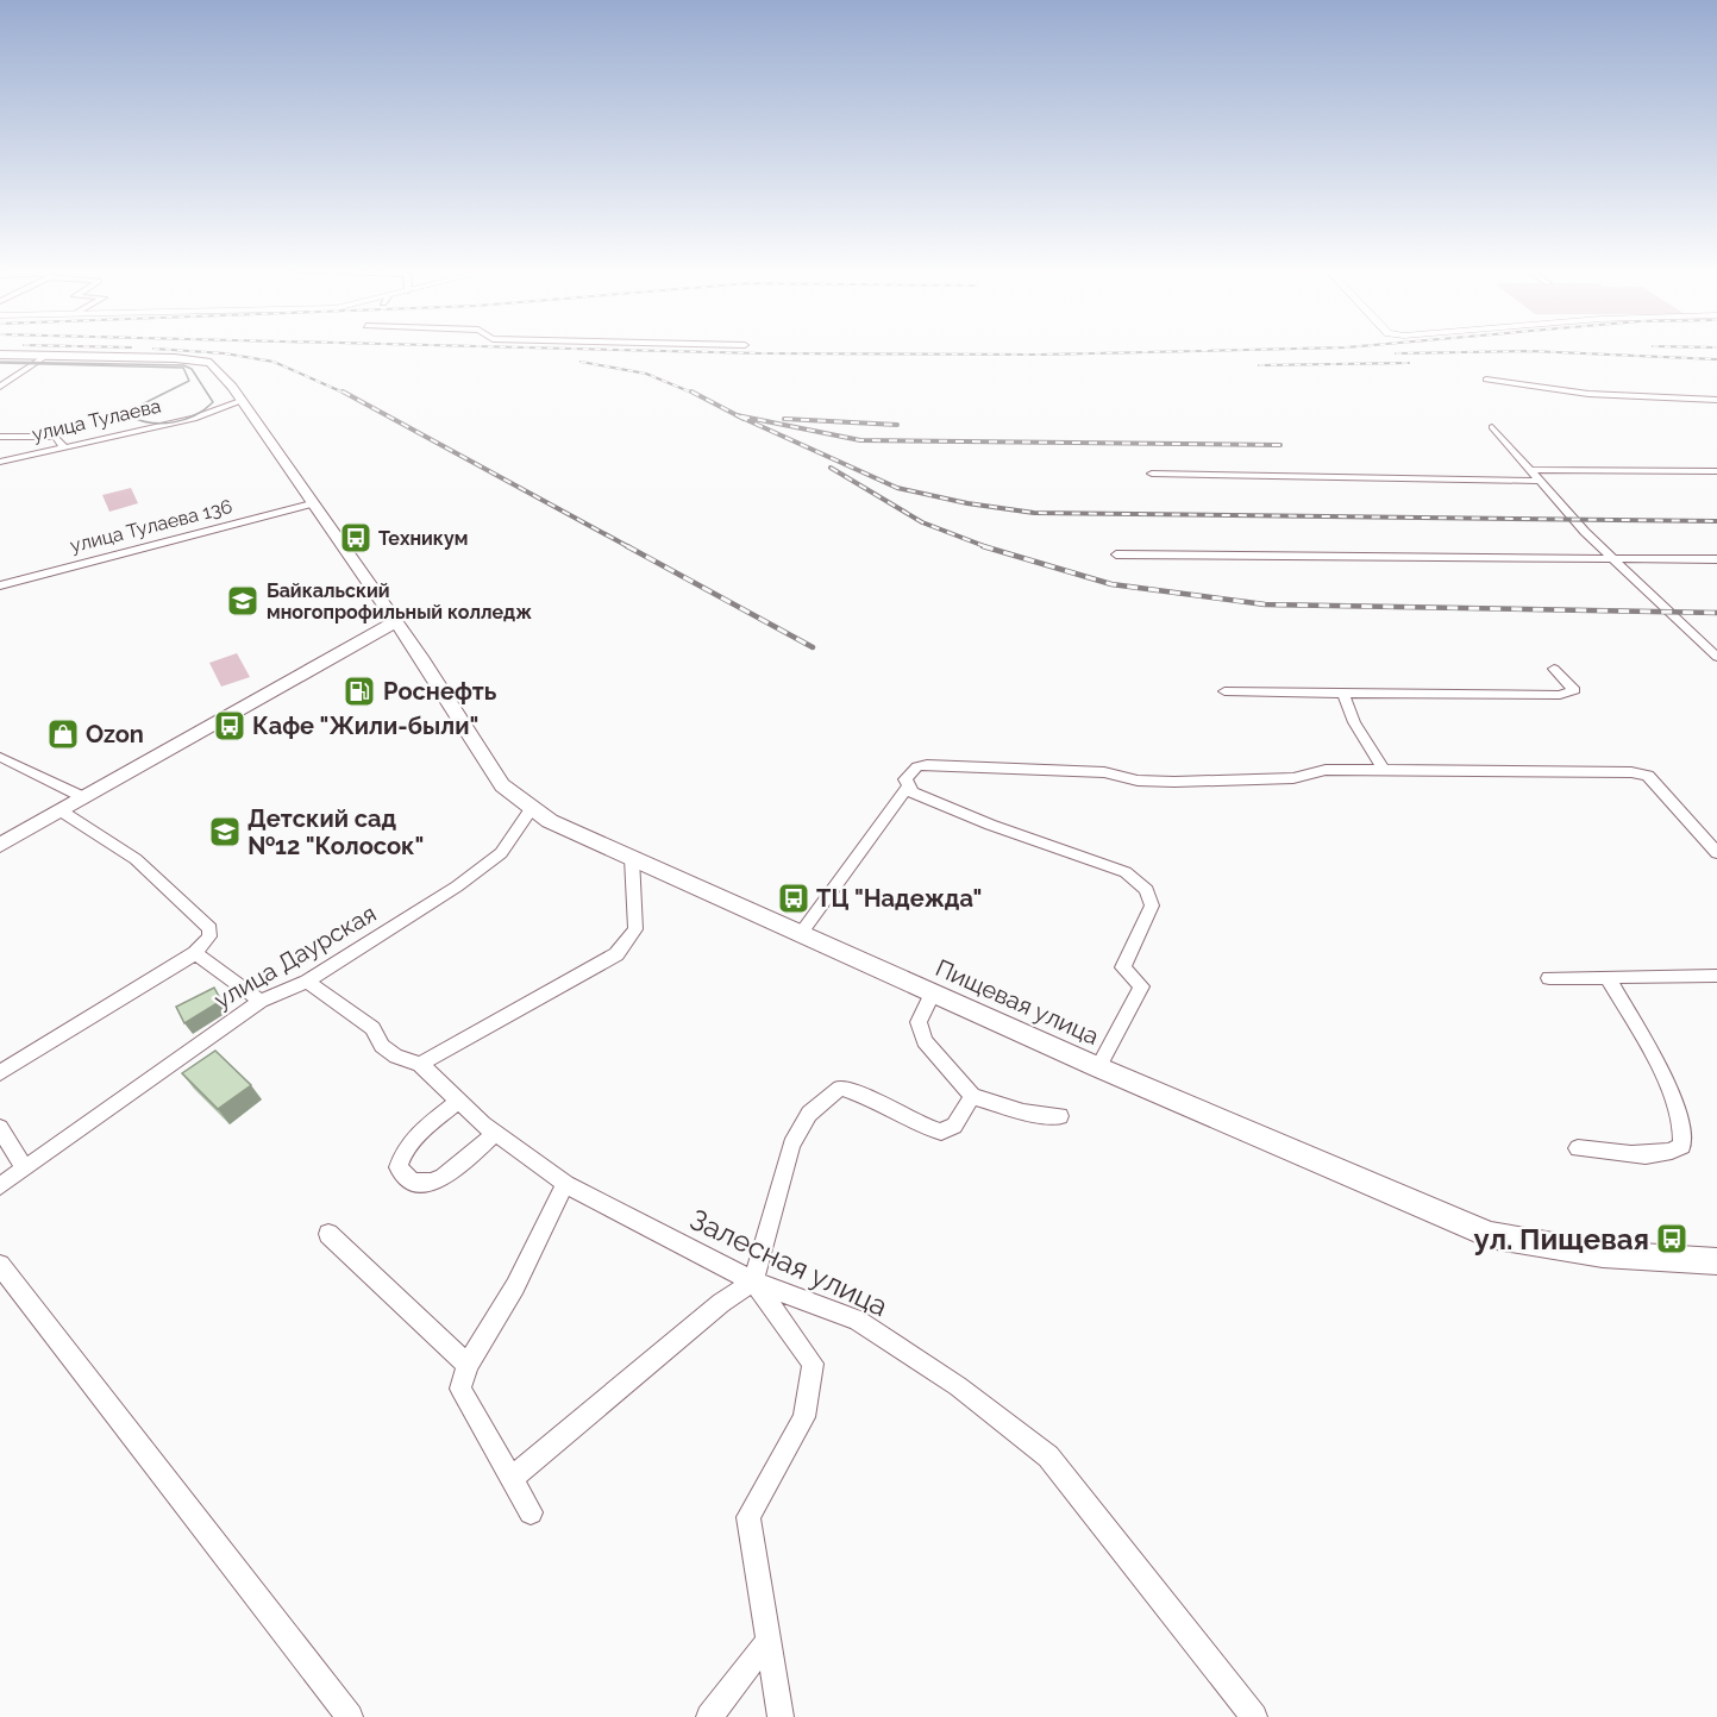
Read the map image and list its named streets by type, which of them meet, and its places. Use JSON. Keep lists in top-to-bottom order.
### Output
{
  "streets": {
    "main road": ["Пищевая улица"],
    "street": [
      "улица Тулаева",
      "улица Тулаева 136",
      "улица Даурская",
      "Залесная улица"
    ]
  },
  "crossings": [
    ["улица Даурская", "Пищевая улица"],
    ["улица Даурская", "Залесная улица"]
  ],
  "places": {
    "bus stop": [
      "Техникум",
      "Кафе \"Жили-были\"",
      "ТЦ \"Надежда\"",
      "ул. Пищевая"
    ],
    "school or university": ["Байкальский многопрофильный колледж", "Детский сад №12 \"Колосок\""],
    "fuel station": ["Роснефть"],
    "shop": ["Ozon"]
  }
}
